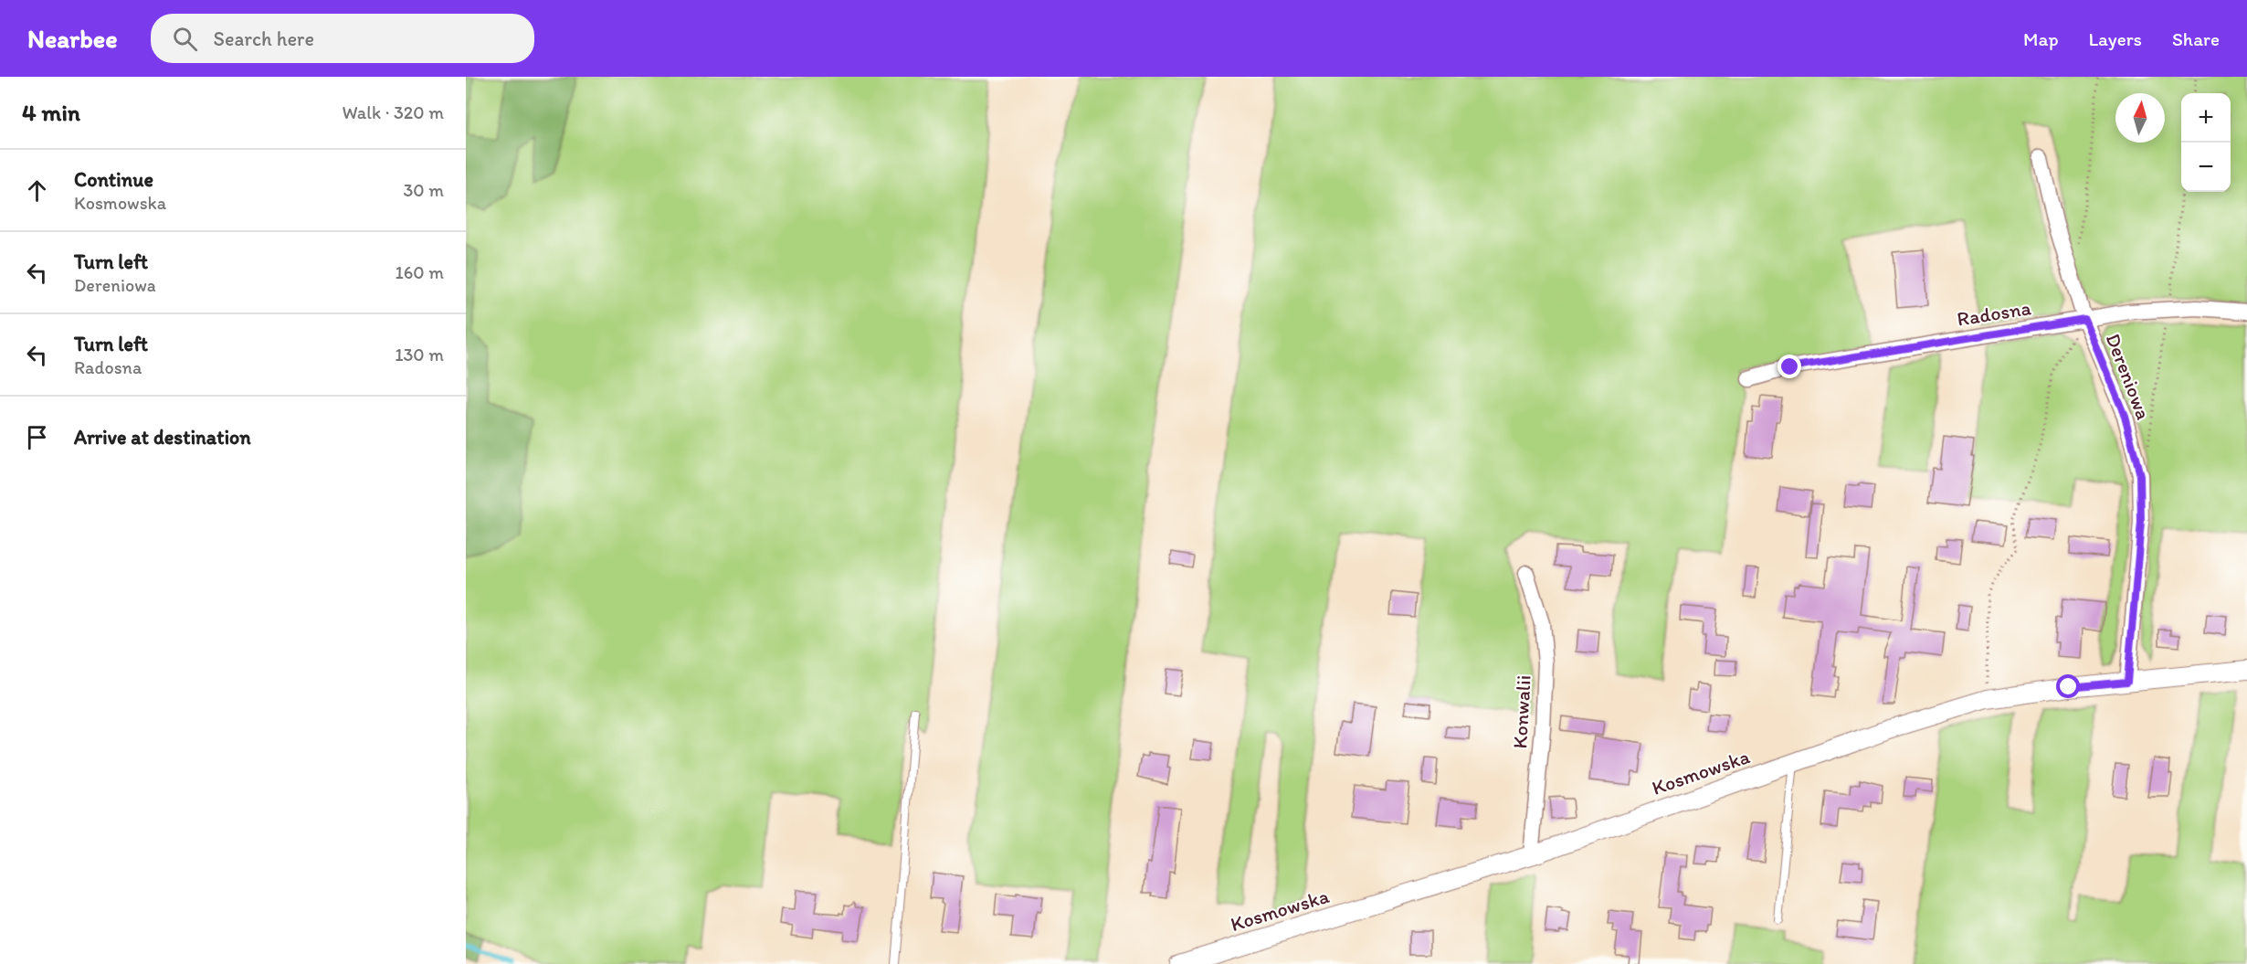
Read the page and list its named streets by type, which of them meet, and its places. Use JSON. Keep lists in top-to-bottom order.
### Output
{
  "streets": {
    "street": [
      "Radosna",
      "Dereniowa",
      "Konwalii",
      "Kosmowska"
    ]
  },
  "crossings": [
    ["Radosna", "Dereniowa"],
    ["Dereniowa", "Kosmowska"],
    ["Konwalii", "Kosmowska"]
  ],
  "north": "top",
  "page": {
    "header": "Nearbee",
    "search": "Search here",
    "nav": ["Map", "Layers", "Share"],
    "heading": ["4 min", "Walk · 320 m"],
    "map_buttons": ["+", "−"],
    "list": [
      ["Continue", "Kosmowska", "30 m"],
      ["Turn left", "Dereniowa", "160 m"],
      ["Turn left", "Radosna", "130 m"],
      "Arrive at destination"
    ]
  }
}
